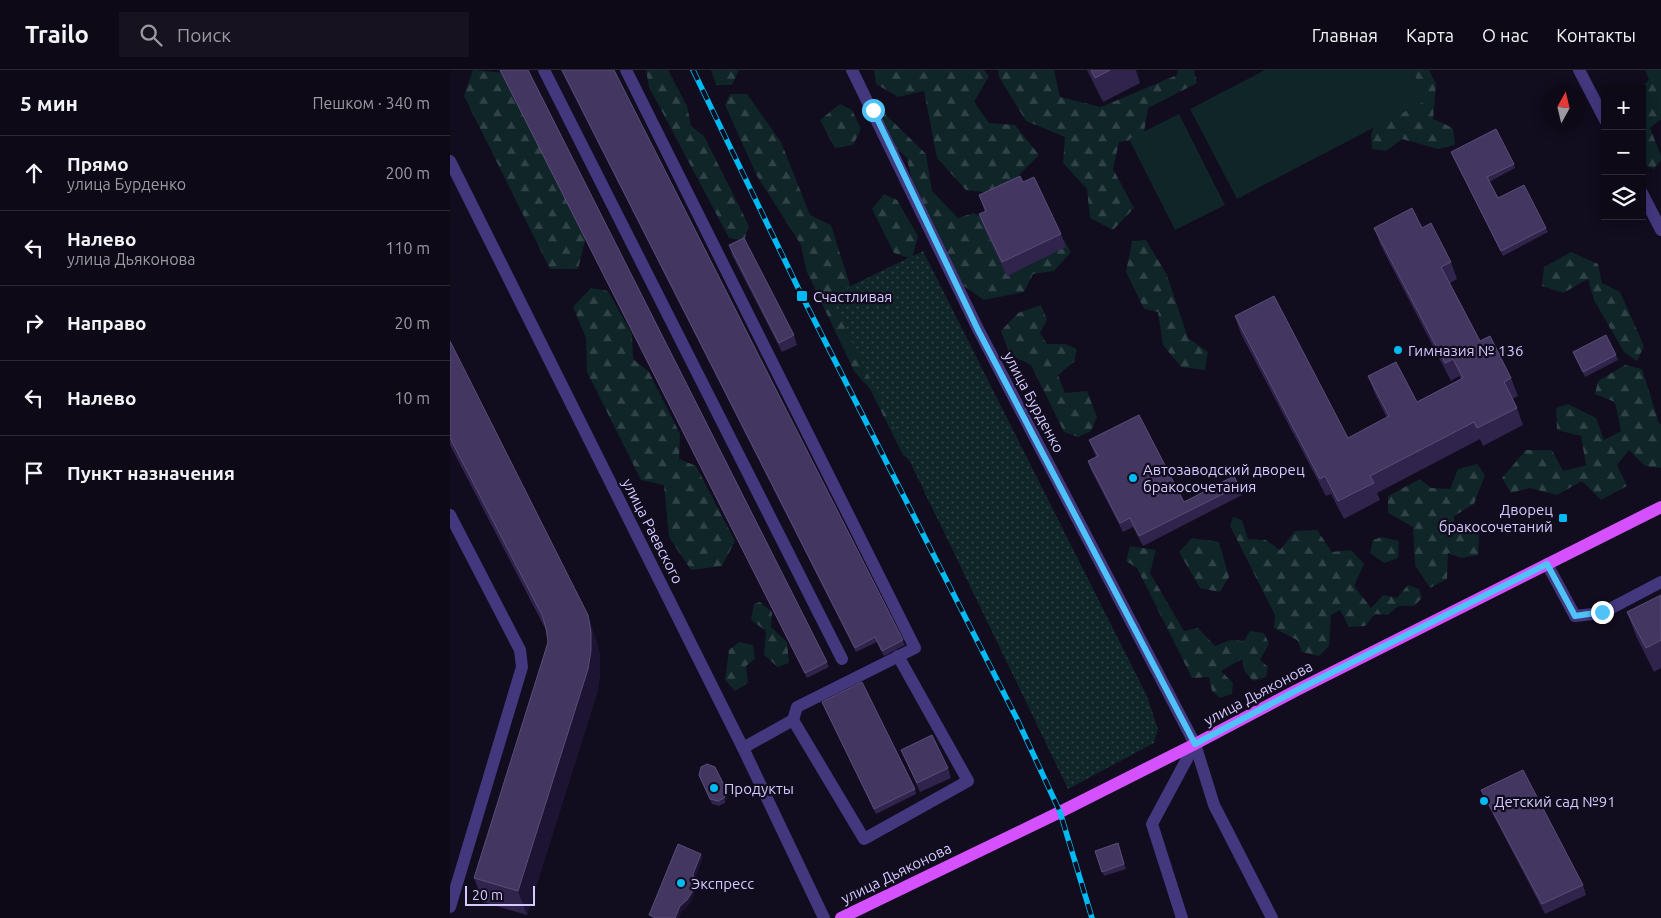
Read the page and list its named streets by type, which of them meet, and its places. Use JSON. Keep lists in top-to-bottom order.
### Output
{
  "streets": {
    "main road": ["улица Дьяконова"],
    "street": ["улица Бурденко", "улица Раевского"]
  },
  "crossings": [
    ["улица Бурденко", "улица Дьяконова"]
  ],
  "places": {
    "transit": ["Счастливая", "Дворец бракосочетаний"],
    "other": [
      "Гимназия № 136",
      "Автозаводский дворец бракосочетания",
      "Продукты",
      "Детский сад №91",
      "Экспресс"
    ]
  },
  "scale_bar": "20 m",
  "north": "top",
  "page": {
    "header": "Trailo",
    "search": "Поиск",
    "nav": [
      "Главная",
      "Карта",
      "О нас",
      "Контакты"
    ],
    "heading": ["5 мин", "Пешком · 340 m"],
    "map_buttons": ["+", "−"],
    "list": [
      ["Прямо", "улица Бурденко", "200 m"],
      ["Налево", "улица Дьяконова", "110 m"],
      ["Направо", "20 m"],
      ["Налево", "10 m"],
      "Пункт назначения"
    ],
    "scale": "20 m"
  }
}
